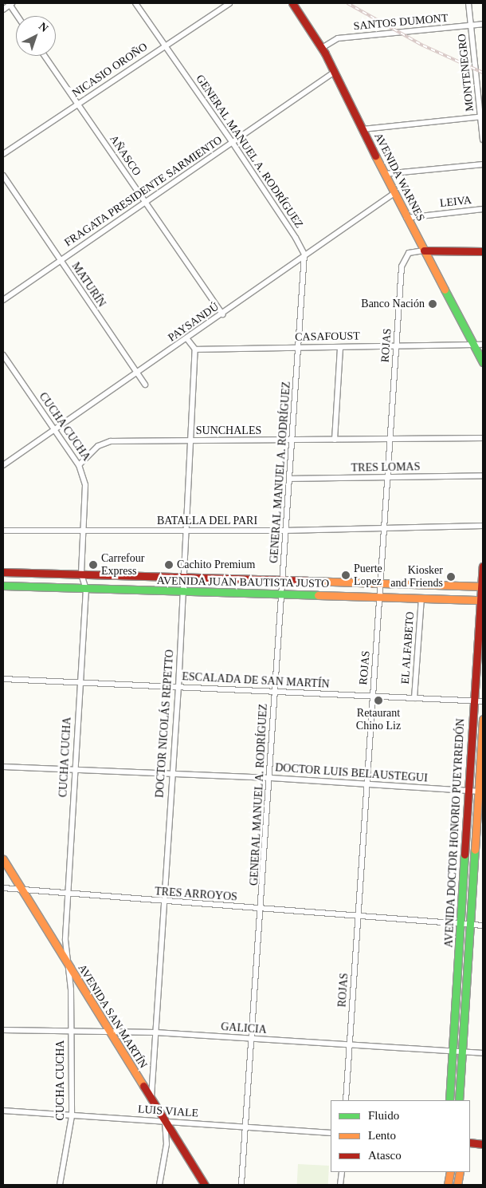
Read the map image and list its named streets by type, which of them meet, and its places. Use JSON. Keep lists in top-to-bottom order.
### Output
{
  "streets": {
    "main road": [
      "AVENIDA WARNES",
      "AVENIDA JUAN BAUTISTA JUSTO",
      "AVENIDA DOCTOR HONORIO PUEYRREDÓN",
      "AVENIDA SAN MARTÍN"
    ],
    "street": [
      "SANTOS DUMONT",
      "NICASIO OROÑO",
      "MONTENEGRO",
      "GENERAL MANUEL A. RODRÍGUEZ",
      "AÑASCO",
      "FRAGATA PRESIDENTE SARMIENTO",
      "LEIVA",
      "MATURÍN",
      "PAYSANDÚ",
      "CASAFOUST",
      "ROJAS",
      "CUCHA CUCHA",
      "SUNCHALES",
      "TRES LOMAS",
      "BATALLA DEL PARI",
      "EL ALFABETO",
      "ESCALADA DE SAN MARTÍN",
      "DOCTOR NICOLÁS REPETTO",
      "DOCTOR LUIS BELAUSTEGUI",
      "TRES ARROYOS",
      "GALICIA",
      "LUIS VIALE"
    ]
  },
  "crossings": [
    ["SANTOS DUMONT", "MONTENEGRO"],
    ["SANTOS DUMONT", "AVENIDA WARNES"],
    ["NICASIO OROÑO", "GENERAL MANUEL A. RODRÍGUEZ"],
    ["NICASIO OROÑO", "AÑASCO"],
    ["GENERAL MANUEL A. RODRÍGUEZ", "FRAGATA PRESIDENTE SARMIENTO"],
    ["GENERAL MANUEL A. RODRÍGUEZ", "PAYSANDÚ"],
    ["GENERAL MANUEL A. RODRÍGUEZ", "CASAFOUST"],
    ["GENERAL MANUEL A. RODRÍGUEZ", "SUNCHALES"],
    ["GENERAL MANUEL A. RODRÍGUEZ", "TRES LOMAS"],
    ["GENERAL MANUEL A. RODRÍGUEZ", "BATALLA DEL PARI"],
    ["GENERAL MANUEL A. RODRÍGUEZ", "AVENIDA JUAN BAUTISTA JUSTO"],
    ["GENERAL MANUEL A. RODRÍGUEZ", "ESCALADA DE SAN MARTÍN"],
    ["GENERAL MANUEL A. RODRÍGUEZ", "DOCTOR LUIS BELAUSTEGUI"],
    ["GENERAL MANUEL A. RODRÍGUEZ", "TRES ARROYOS"],
    ["GENERAL MANUEL A. RODRÍGUEZ", "GALICIA"],
    ["GENERAL MANUEL A. RODRÍGUEZ", "LUIS VIALE"],
    ["AÑASCO", "FRAGATA PRESIDENTE SARMIENTO"],
    ["AÑASCO", "PAYSANDÚ"],
    ["AVENIDA WARNES", "FRAGATA PRESIDENTE SARMIENTO"],
    ["AVENIDA WARNES", "LEIVA"],
    ["AVENIDA WARNES", "PAYSANDÚ"],
    ["AVENIDA WARNES", "CASAFOUST"],
    ["AVENIDA WARNES", "ROJAS"],
    ["FRAGATA PRESIDENTE SARMIENTO", "MATURÍN"],
    ["MATURÍN", "PAYSANDÚ"],
    ["PAYSANDÚ", "CUCHA CUCHA"],
    ["CASAFOUST", "ROJAS"],
    ["CASAFOUST", "DOCTOR NICOLÁS REPETTO"],
    ["ROJAS", "SUNCHALES"],
    ["ROJAS", "TRES LOMAS"],
    ["ROJAS", "BATALLA DEL PARI"],
    ["ROJAS", "AVENIDA JUAN BAUTISTA JUSTO"],
    ["ROJAS", "ESCALADA DE SAN MARTÍN"],
    ["ROJAS", "DOCTOR LUIS BELAUSTEGUI"],
    ["ROJAS", "TRES ARROYOS"],
    ["ROJAS", "GALICIA"],
    ["CUCHA CUCHA", "SUNCHALES"],
    ["CUCHA CUCHA", "BATALLA DEL PARI"],
    ["CUCHA CUCHA", "AVENIDA JUAN BAUTISTA JUSTO"],
    ["CUCHA CUCHA", "ESCALADA DE SAN MARTÍN"],
    ["CUCHA CUCHA", "DOCTOR LUIS BELAUSTEGUI"],
    ["CUCHA CUCHA", "TRES ARROYOS"],
    ["CUCHA CUCHA", "AVENIDA SAN MARTÍN"],
    ["CUCHA CUCHA", "GALICIA"],
    ["CUCHA CUCHA", "LUIS VIALE"],
    ["SUNCHALES", "DOCTOR NICOLÁS REPETTO"],
    ["BATALLA DEL PARI", "DOCTOR NICOLÁS REPETTO"],
    ["AVENIDA JUAN BAUTISTA JUSTO", "EL ALFABETO"],
    ["AVENIDA JUAN BAUTISTA JUSTO", "DOCTOR NICOLÁS REPETTO"],
    ["AVENIDA JUAN BAUTISTA JUSTO", "AVENIDA DOCTOR HONORIO PUEYRREDÓN"],
    ["EL ALFABETO", "ESCALADA DE SAN MARTÍN"],
    ["ESCALADA DE SAN MARTÍN", "DOCTOR NICOLÁS REPETTO"],
    ["ESCALADA DE SAN MARTÍN", "AVENIDA DOCTOR HONORIO PUEYRREDÓN"],
    ["DOCTOR NICOLÁS REPETTO", "DOCTOR LUIS BELAUSTEGUI"],
    ["DOCTOR NICOLÁS REPETTO", "TRES ARROYOS"],
    ["DOCTOR NICOLÁS REPETTO", "AVENIDA SAN MARTÍN"],
    ["DOCTOR NICOLÁS REPETTO", "GALICIA"],
    ["DOCTOR LUIS BELAUSTEGUI", "AVENIDA DOCTOR HONORIO PUEYRREDÓN"],
    ["AVENIDA DOCTOR HONORIO PUEYRREDÓN", "TRES ARROYOS"],
    ["AVENIDA DOCTOR HONORIO PUEYRREDÓN", "GALICIA"],
    ["TRES ARROYOS", "AVENIDA SAN MARTÍN"],
    ["AVENIDA SAN MARTÍN", "GALICIA"],
    ["AVENIDA SAN MARTÍN", "LUIS VIALE"]
  ],
  "places": [
    "Banco Nación",
    "Carrefour Express",
    "Cachito Premium",
    "Puerte Lopez",
    "Kiosker and Friends",
    "Retaurant Chino Liz"
  ],
  "legend": ["Fluido", "Lento", "Atasco"],
  "north": "top right"
}
